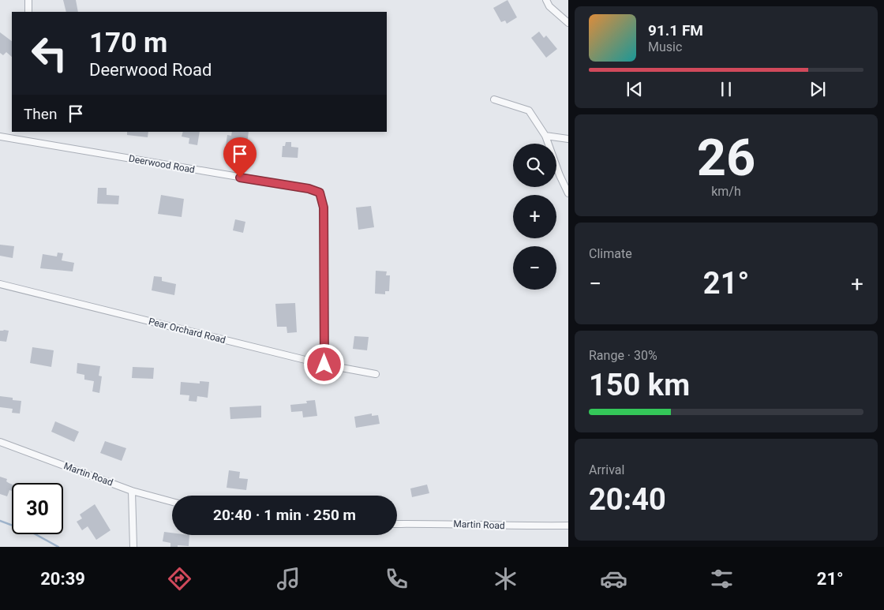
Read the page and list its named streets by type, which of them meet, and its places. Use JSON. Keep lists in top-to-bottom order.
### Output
{
  "streets": {
    "street": ["Deerwood Road", "Pear Orchard Road", "Martin Road"]
  },
  "crossings": [
    ["Deerwood Road", "Pear Orchard Road"]
  ],
  "page": {
    "turn": ["170 m", "Deerwood Road"],
    "song": ["91.1 FM", "Music"],
    "then": "Then",
    "tile": [
      ["26", "km/h"],
      "Climate",
      ["Range · 30%", "150 km"],
      ["Arrival", "20:40"]
    ],
    "map_buttons": ["+", "−"],
    "heat": ["−", "21°", "+"],
    "limit": "30",
    "trip": "20:40 · 1 min · 250 m",
    "tabs": ["20:39", "21°"]
  }
}
